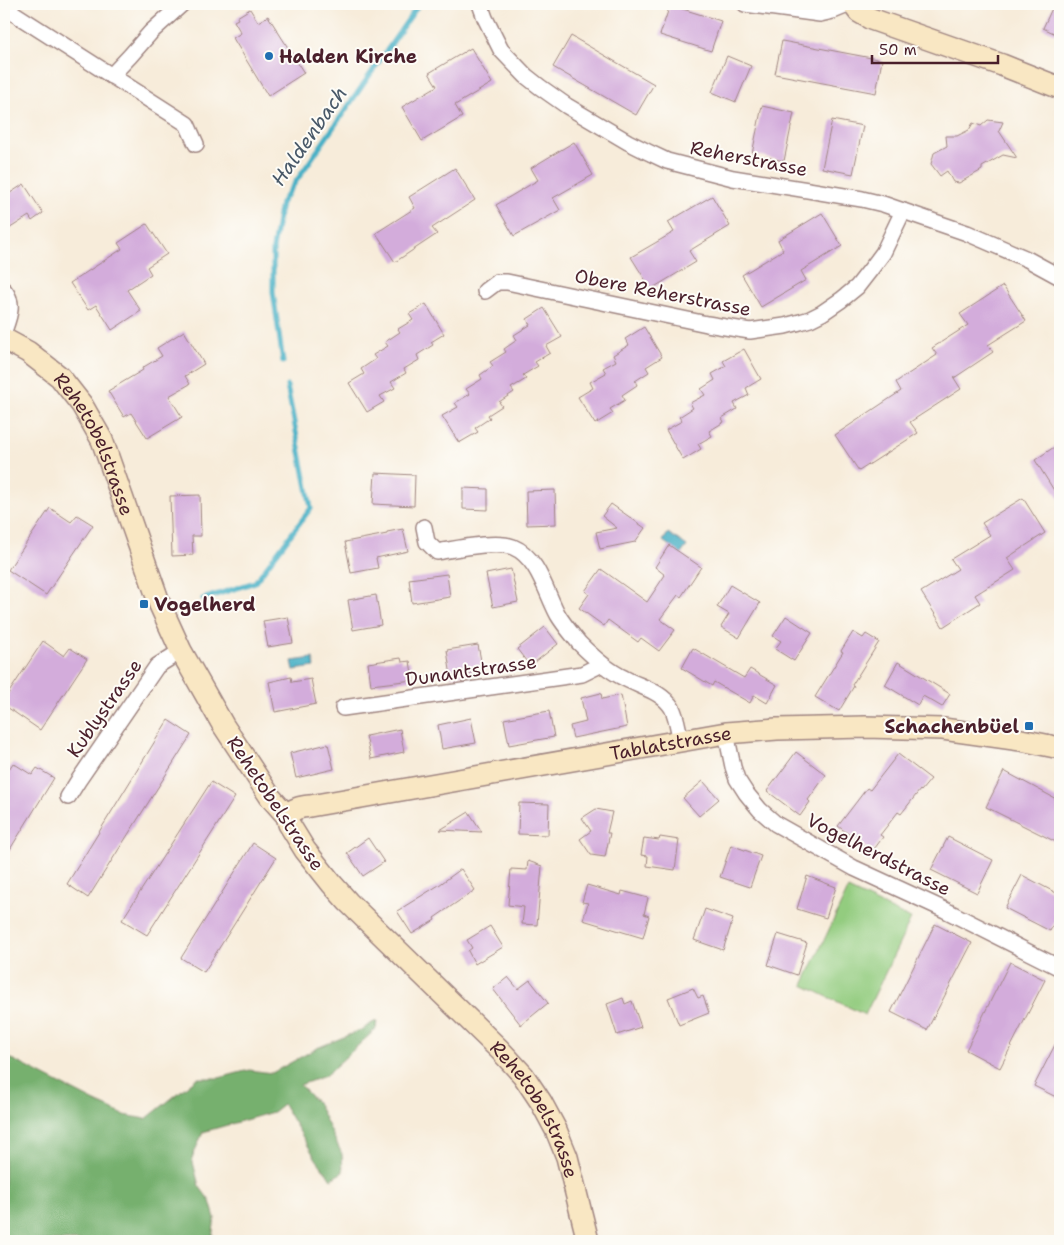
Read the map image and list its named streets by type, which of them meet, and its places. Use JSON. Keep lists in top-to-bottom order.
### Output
{
  "streets": {
    "street": [
      "Reherstrasse",
      "Obere Reherstrasse",
      "Rehetobelstrasse",
      "Dunantstrasse",
      "Kublystrasse",
      "Tablatstrasse",
      "Vogelherdstrasse"
    ]
  },
  "crossings": [
    ["Reherstrasse", "Obere Reherstrasse"],
    ["Rehetobelstrasse", "Kublystrasse"],
    ["Rehetobelstrasse", "Tablatstrasse"],
    ["Tablatstrasse", "Vogelherdstrasse"]
  ],
  "water": ["Haldenbach"],
  "places": {
    "other": ["Halden Kirche"],
    "transit": ["Vogelherd", "Schachenbüel"]
  },
  "scale_bar": "50 m"
}
